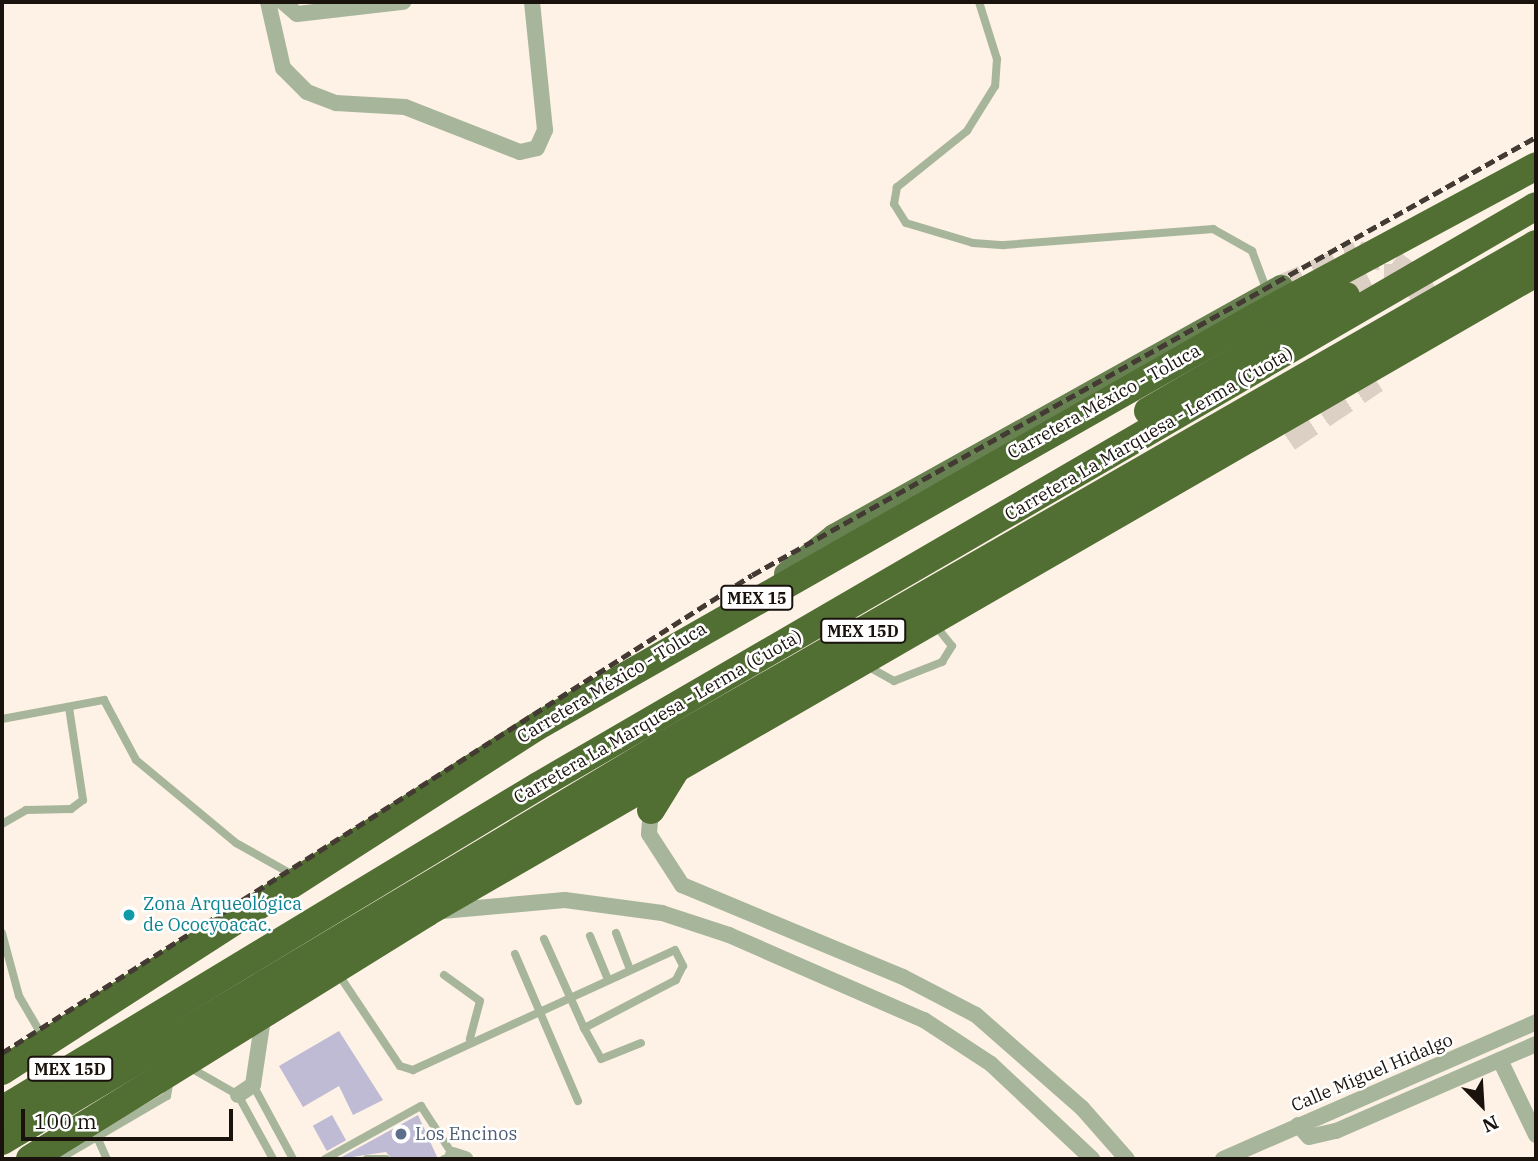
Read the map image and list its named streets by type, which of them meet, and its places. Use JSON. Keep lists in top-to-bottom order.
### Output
{
  "streets": {
    "highway": [
      "Carretera México - Toluca",
      "Carretera La Marquesa - Lerma (Cuota)",
      "MEX 15",
      "MEX 15D"
    ],
    "street": ["Calle Miguel Hidalgo"]
  },
  "places": ["Zona Arqueológica de Ococyoacac.", "Los Encinos"],
  "scale_bar": "100 m",
  "north": "bottom right"
}
